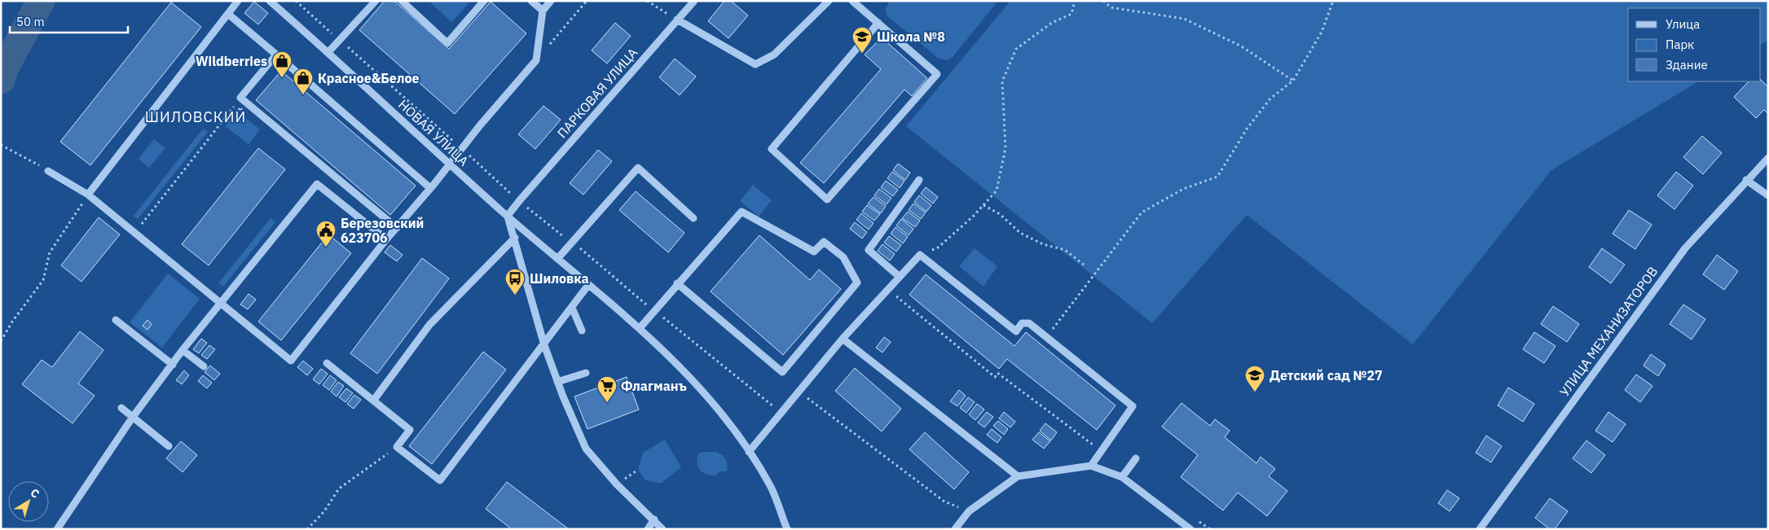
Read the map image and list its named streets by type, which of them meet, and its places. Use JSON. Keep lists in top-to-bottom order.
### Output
{
  "streets": {
    "street": ["ПАРКОВАЯ УЛИЦА", "НОВАЯ УЛИЦА", "УЛИЦА МЕХАНИЗАТОРОВ"]
  },
  "crossings": [
    ["ПАРКОВАЯ УЛИЦА", "НОВАЯ УЛИЦА"]
  ],
  "districts": ["ШИЛОВСКИЙ"],
  "places": {
    "school or university": ["Школа №8", "Детский сад №27"],
    "shop": ["Wildberries", "Красное&Белое"],
    "public building": ["Березовский 623706"],
    "bus stop": ["Шиловка"],
    "supermarket": ["Флагманъ"]
  },
  "legend": ["Улица", "Парк", "Здание"],
  "scale_bar": "50 m",
  "north": "top right"
}
